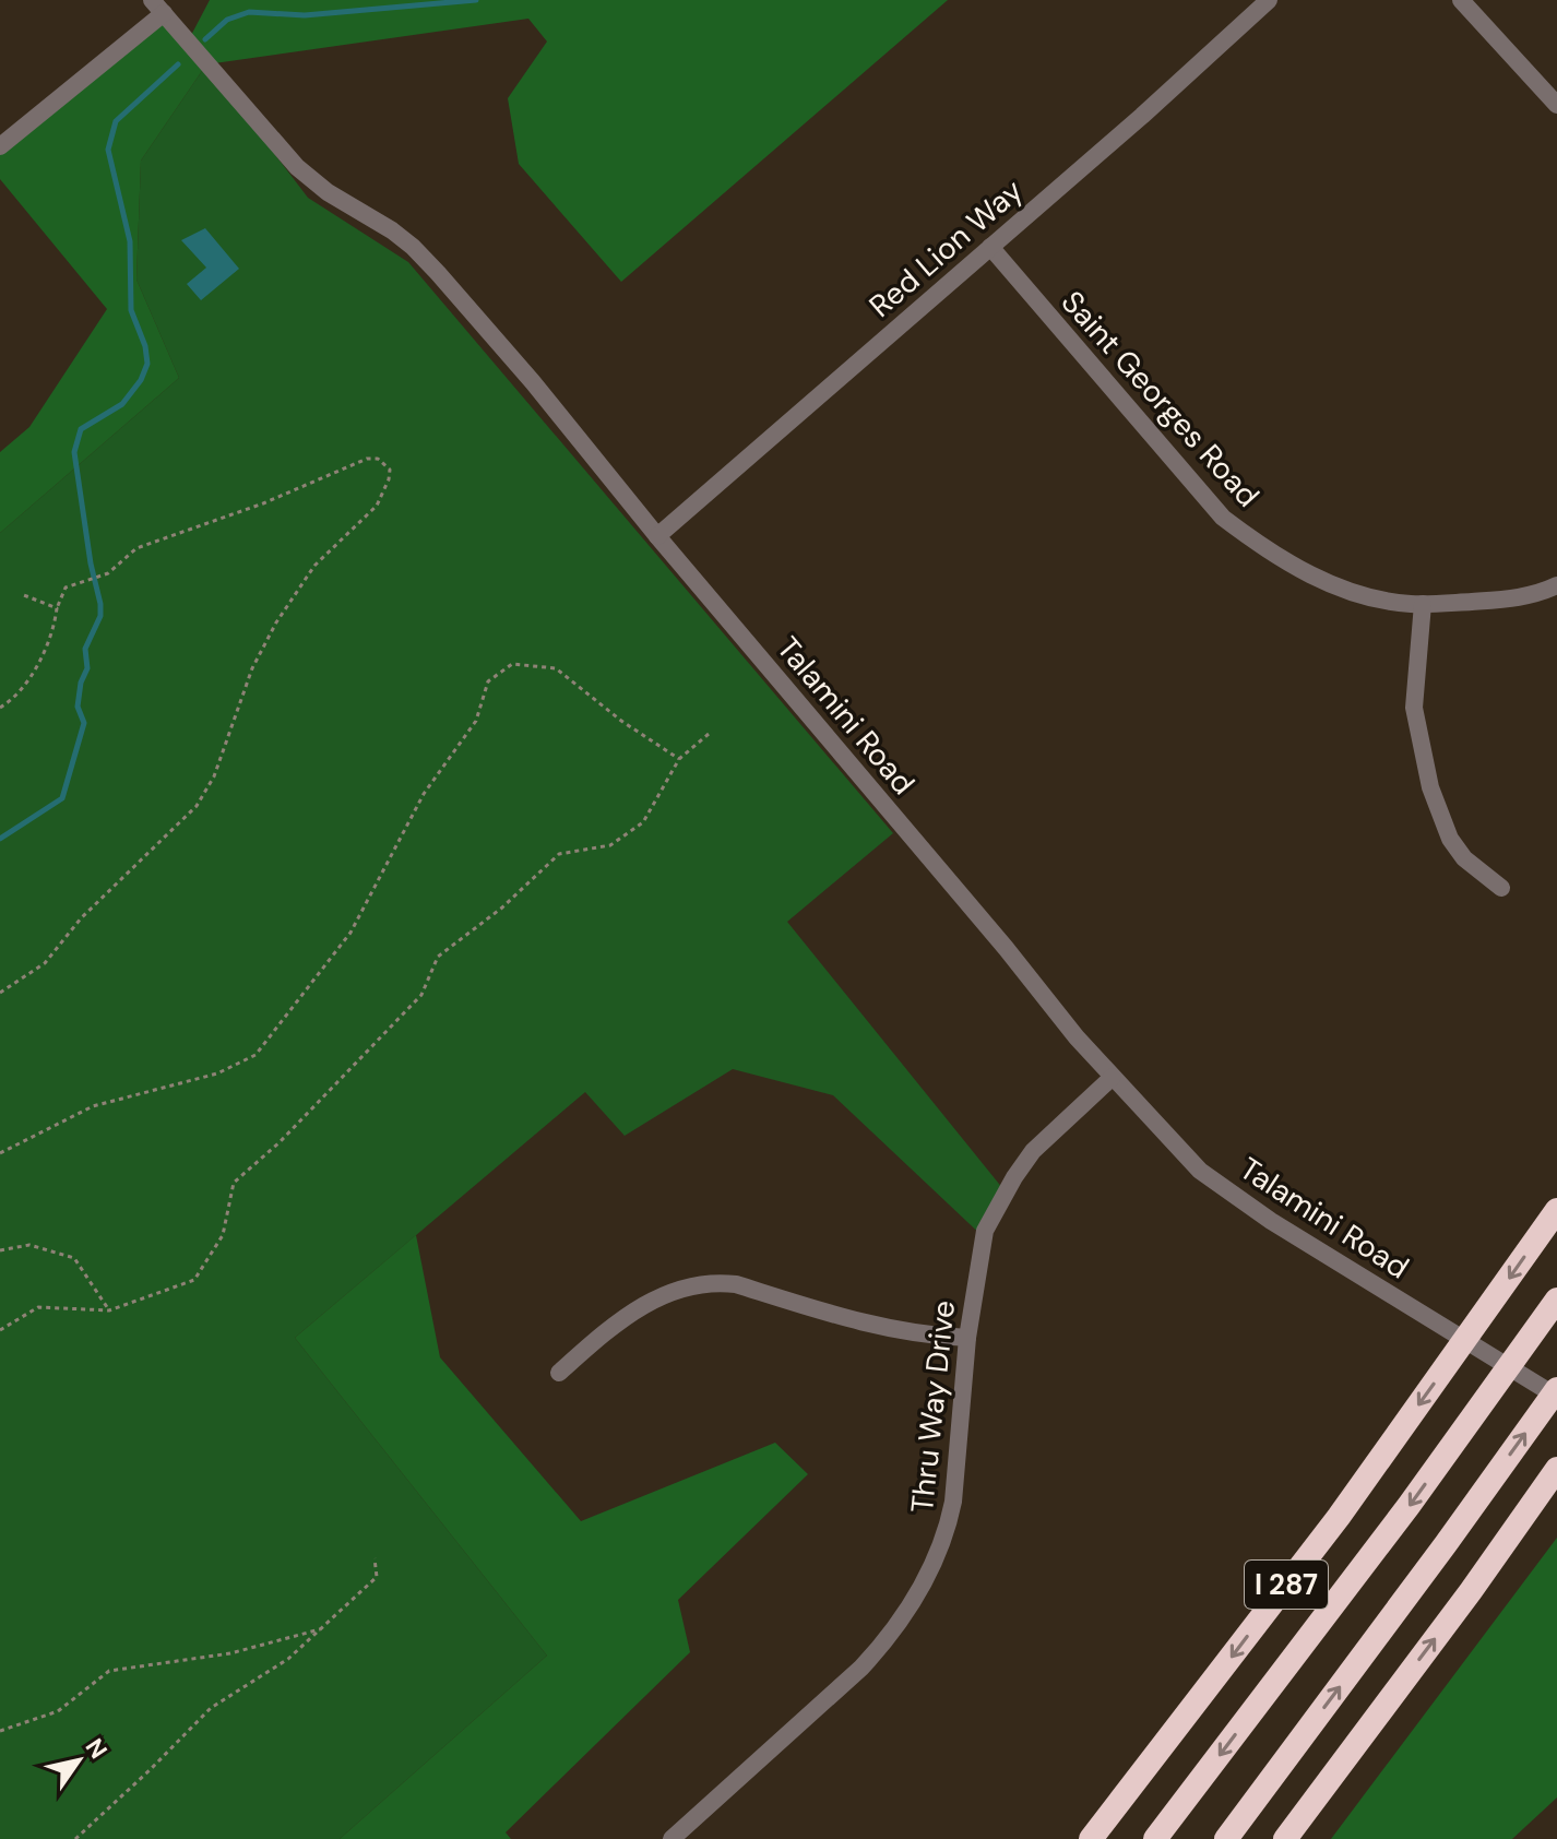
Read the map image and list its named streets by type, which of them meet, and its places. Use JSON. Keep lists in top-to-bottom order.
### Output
{
  "streets": {
    "highway": ["I 287"],
    "street": [
      "Red Lion Way",
      "Saint Georges Road",
      "Talamini Road",
      "Thru Way Drive"
    ]
  },
  "crossings": [
    ["Red Lion Way", "Saint Georges Road"],
    ["Red Lion Way", "Talamini Road"],
    ["Talamini Road", "Thru Way Drive"]
  ],
  "north": "top right"
}
